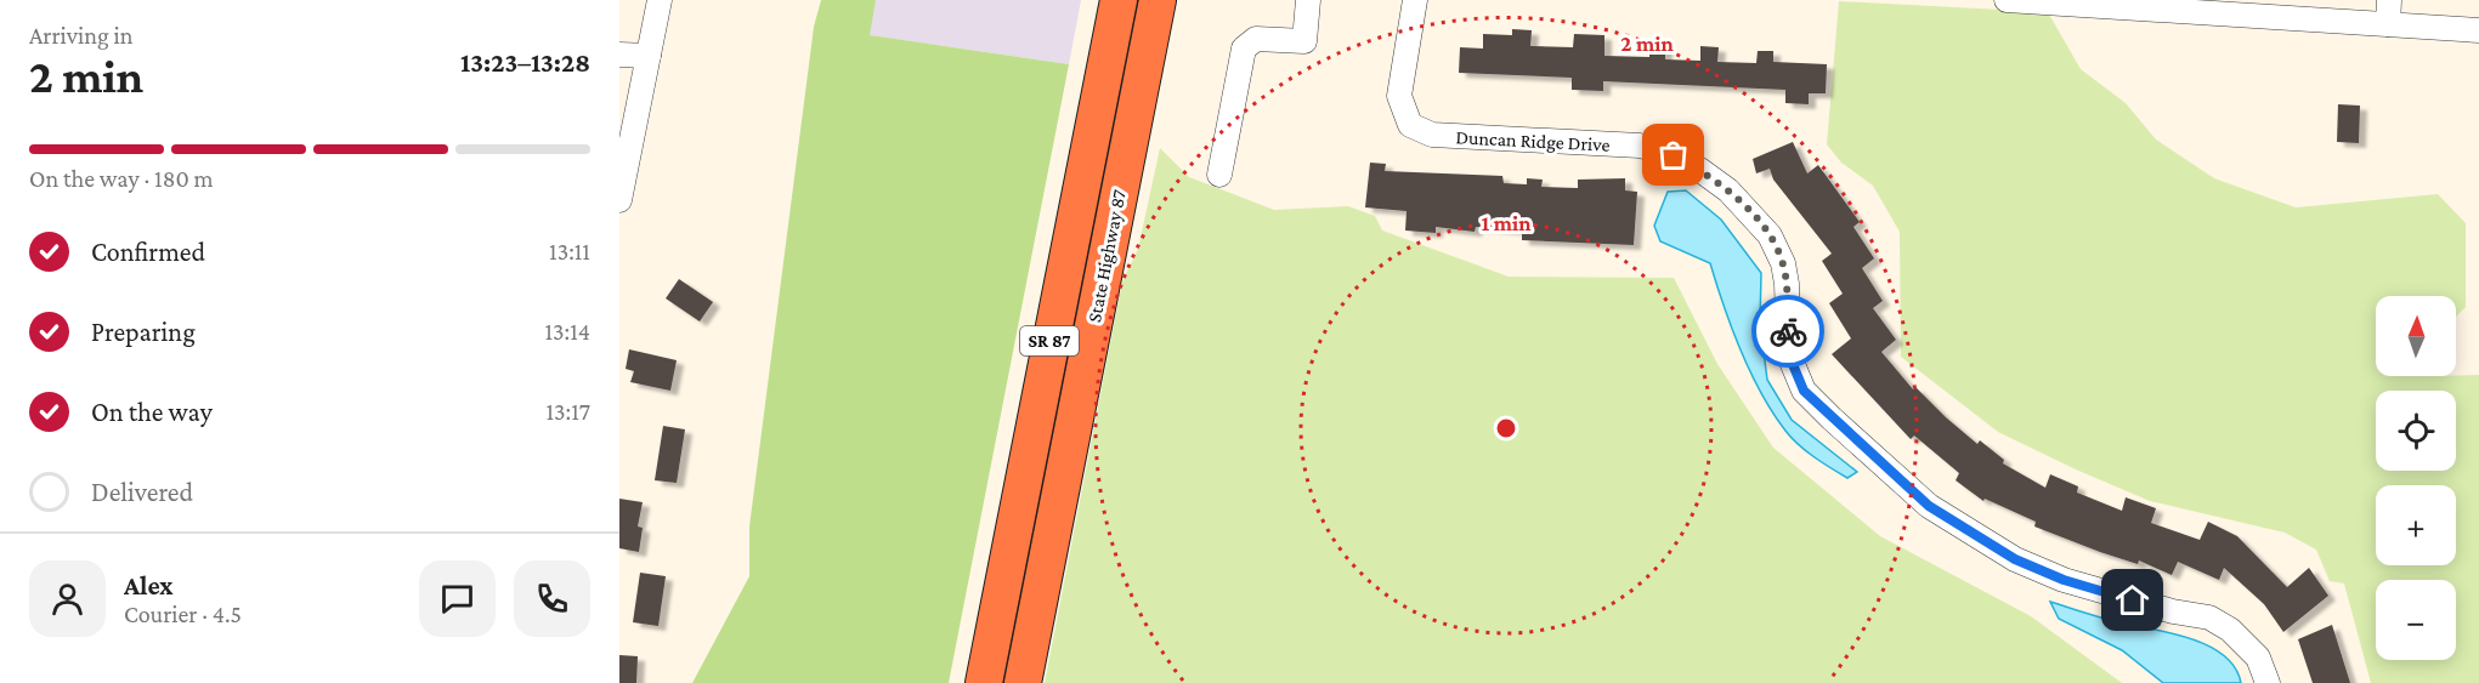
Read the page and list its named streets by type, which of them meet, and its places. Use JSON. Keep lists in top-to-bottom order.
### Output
{
  "streets": {
    "highway": ["State Highway 87", "SR 87"],
    "street": ["Duncan Ridge Drive"]
  },
  "north": "top",
  "page": {
    "heading": ["2 min", "Arriving in", "13:23–13:28"],
    "panel": ["Alex", "Courier · 4.5"],
    "bar": "On the way · 180 m",
    "list": [
      ["Confirmed", "13:11"],
      ["Preparing", "13:14"],
      ["On the way", "13:17"],
      "Delivered"
    ],
    "map_buttons": ["+", "−"]
  },
  "rings": ["2 min", "1 min"]
}
